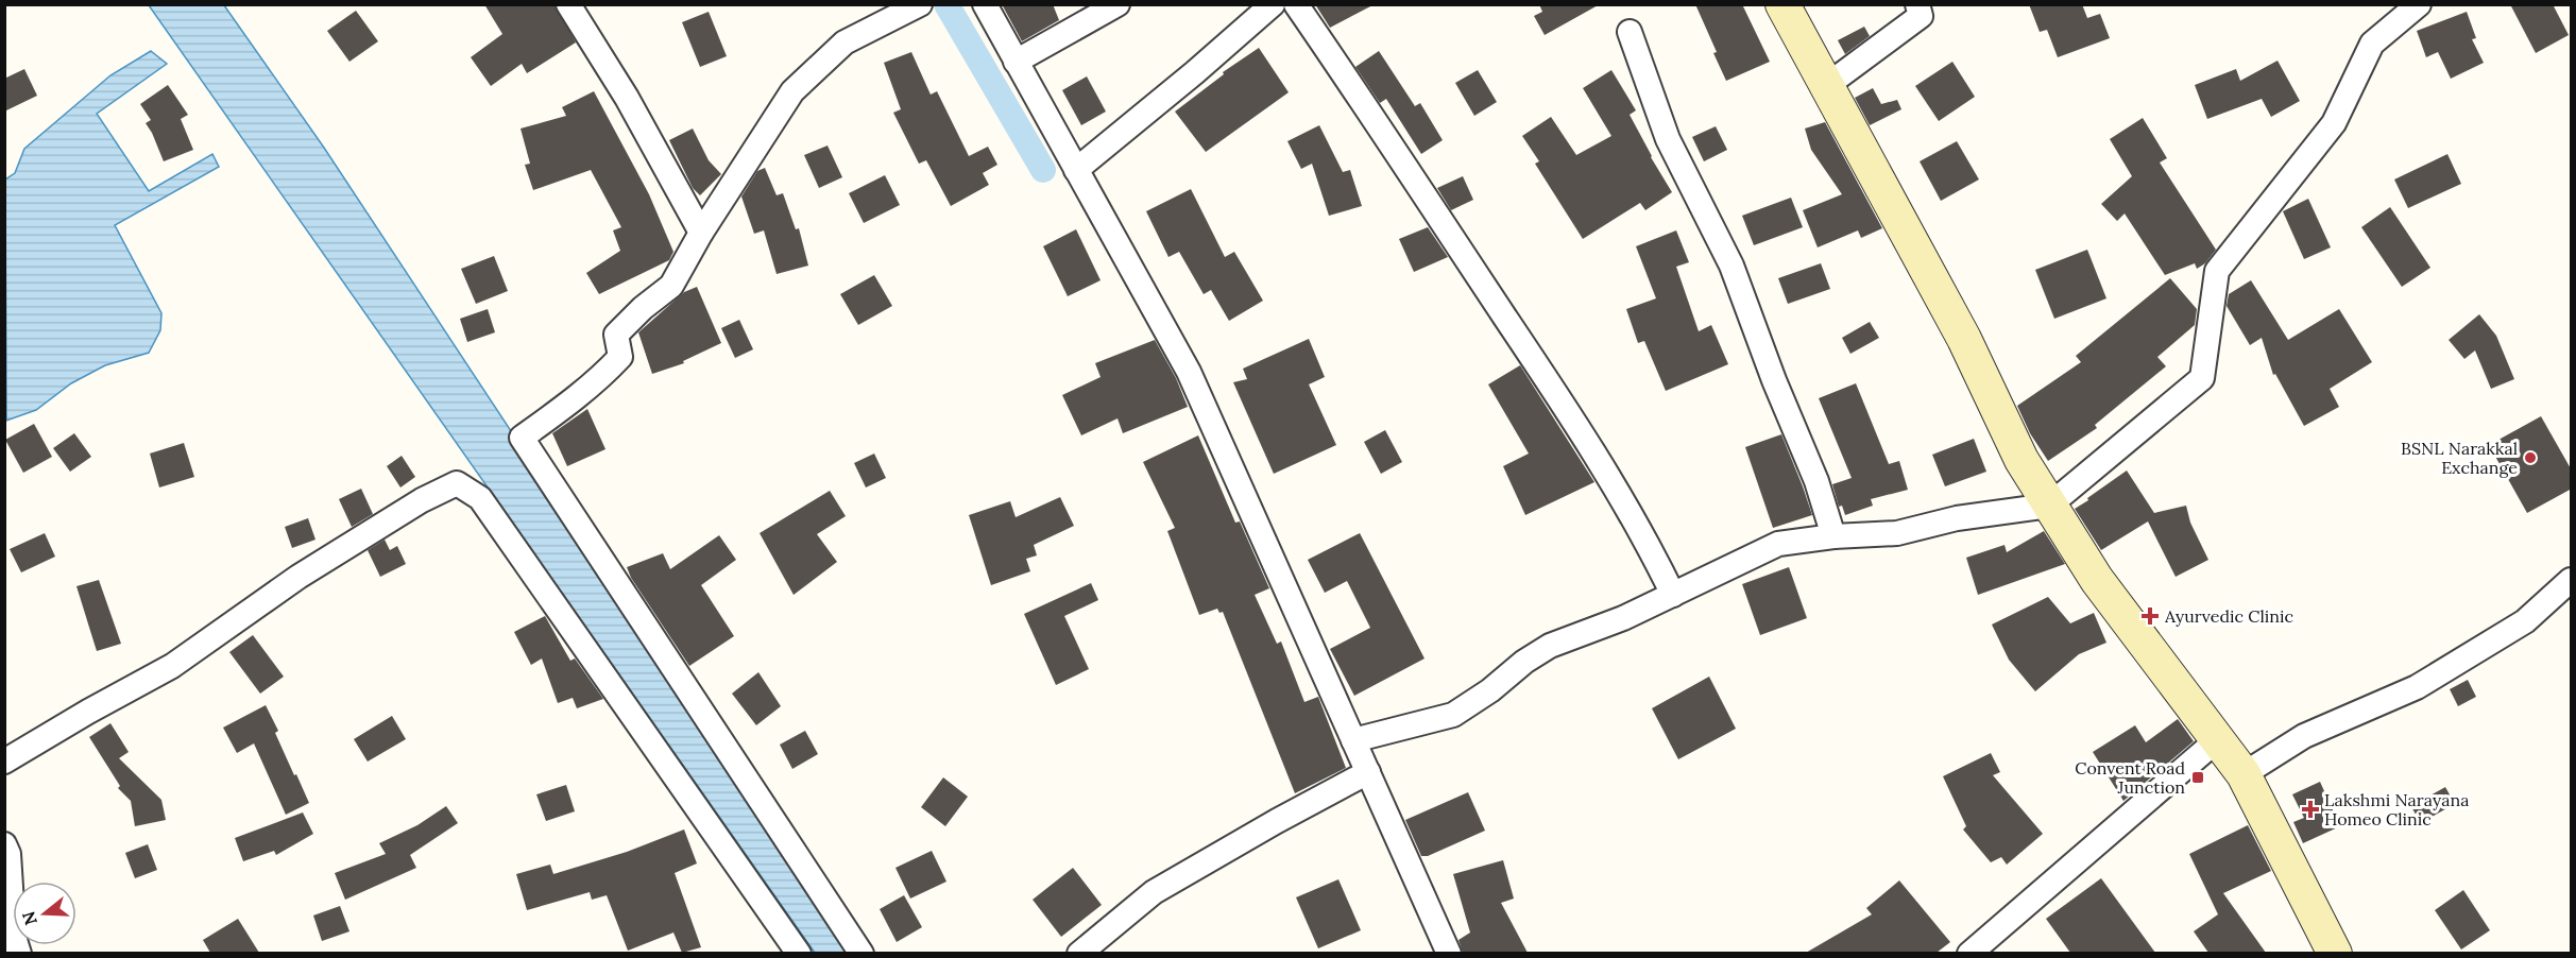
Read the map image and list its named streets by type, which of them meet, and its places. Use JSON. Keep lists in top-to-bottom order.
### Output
{
  "places": {
    "other": ["BSNL Narakkal Exchange"],
    "health": ["Ayurvedic Clinic", "Lakshmi Narayana Homeo Clinic"],
    "transit": ["Convent Road Junction"]
  },
  "north": "left"
}
